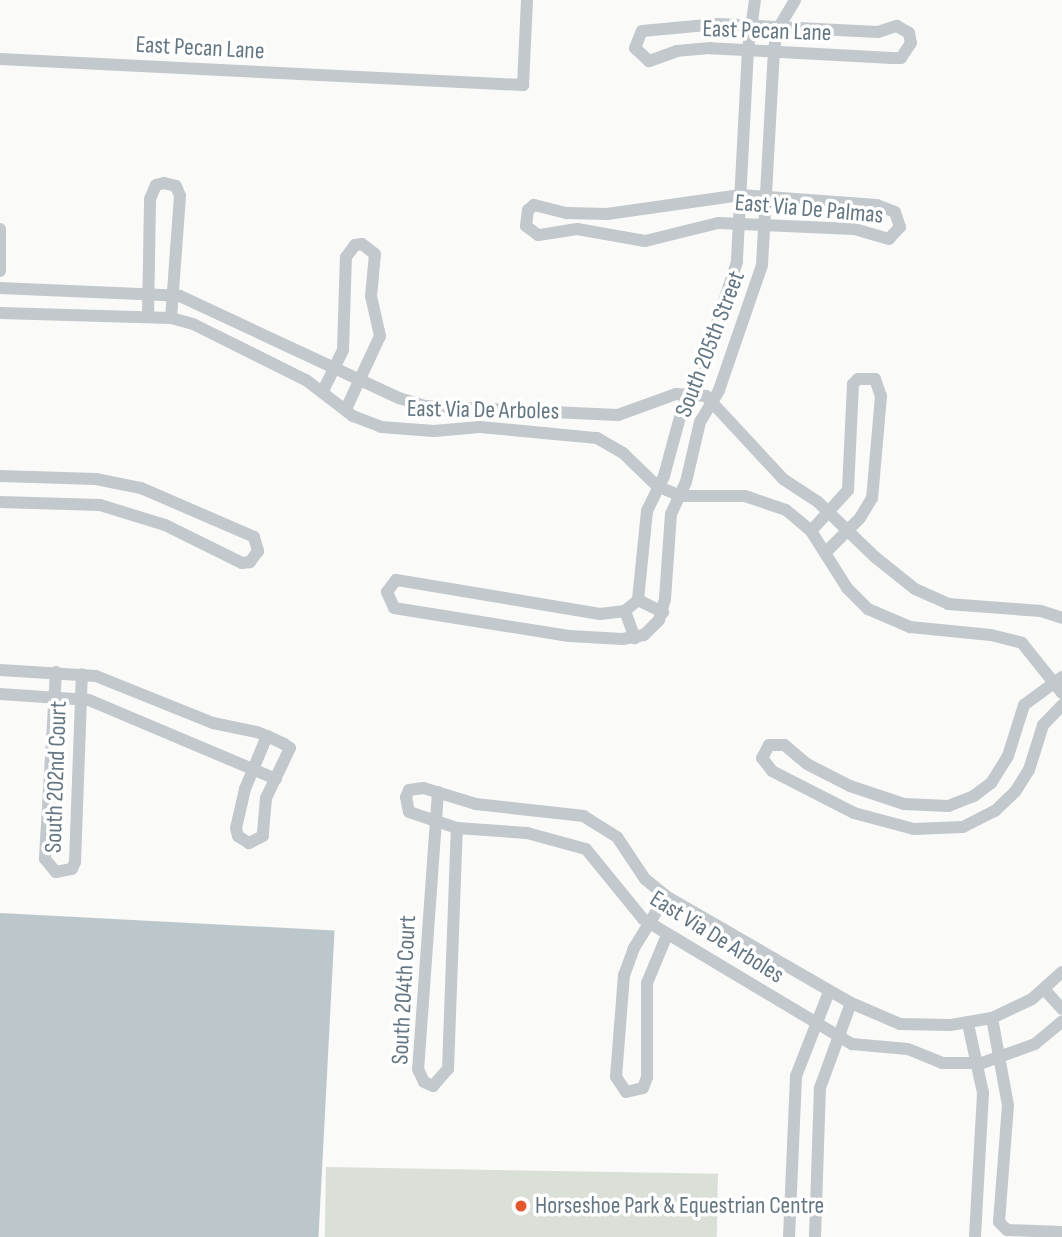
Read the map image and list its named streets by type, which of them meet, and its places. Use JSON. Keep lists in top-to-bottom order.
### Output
{
  "streets": {
    "street": [
      "East Pecan Lane",
      "East Via De Palmas",
      "South 205th Street",
      "East Via De Arboles",
      "South 202nd Court",
      "South 204th Court"
    ]
  },
  "crossings": [
    ["East Pecan Lane", "South 205th Street"],
    ["East Via De Palmas", "South 205th Street"],
    ["South 205th Street", "East Via De Arboles"],
    ["East Via De Arboles", "South 204th Court"]
  ],
  "places": ["Horseshoe Park & Equestrian Centre"]
}
